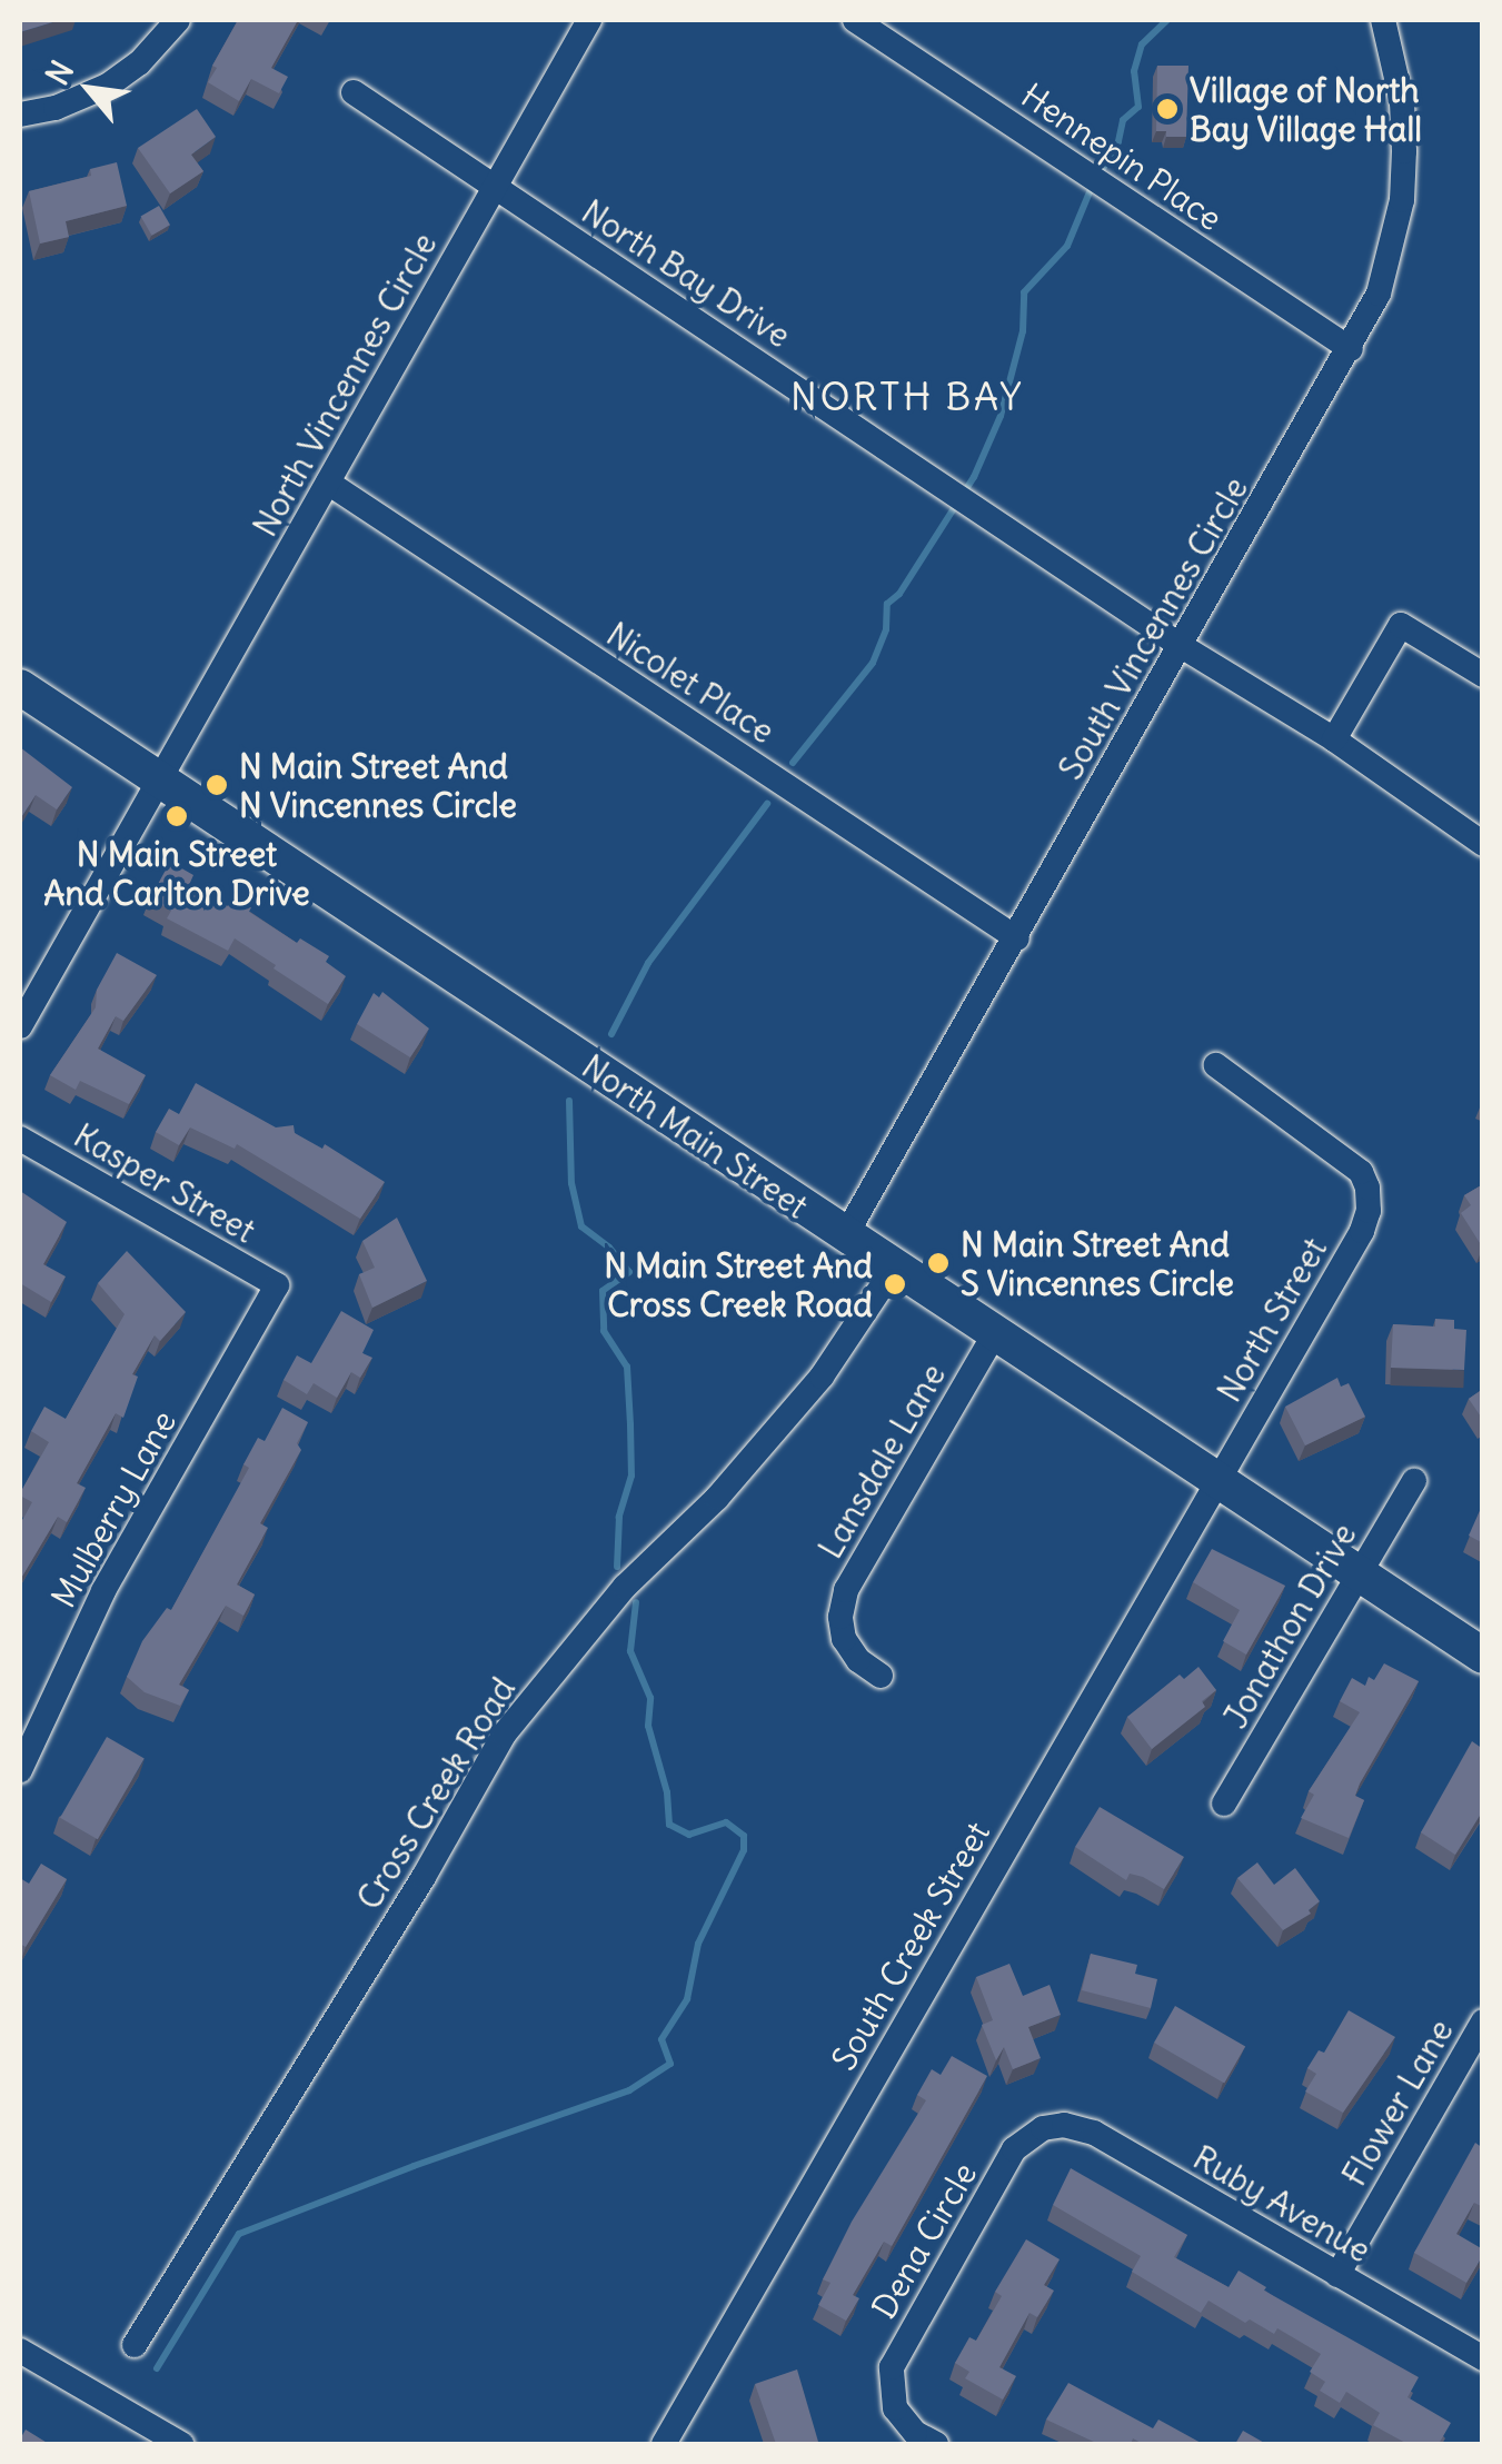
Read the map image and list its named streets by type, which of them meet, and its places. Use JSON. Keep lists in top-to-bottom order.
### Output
{
  "streets": {
    "main road": ["North Main Street"],
    "street": [
      "Hennepin Place",
      "North Bay Drive",
      "North Vincennes Circle",
      "South Vincennes Circle",
      "Nicolet Place",
      "Kasper Street",
      "North Street",
      "Lansdale Lane",
      "Mulberry Lane",
      "Jonathon Drive",
      "Cross Creek Road",
      "South Creek Street",
      "Flower Lane",
      "Ruby Avenue",
      "Dena Circle"
    ]
  },
  "crossings": [
    ["Hennepin Place", "South Vincennes Circle"],
    ["North Bay Drive", "North Vincennes Circle"],
    ["North Bay Drive", "South Vincennes Circle"],
    ["North Vincennes Circle", "Nicolet Place"],
    ["North Vincennes Circle", "North Main Street"],
    ["South Vincennes Circle", "Nicolet Place"],
    ["South Vincennes Circle", "North Main Street"],
    ["North Main Street", "North Street"],
    ["North Main Street", "Lansdale Lane"],
    ["North Main Street", "Jonathon Drive"],
    ["North Main Street", "Cross Creek Road"],
    ["North Main Street", "South Creek Street"],
    ["Kasper Street", "Mulberry Lane"],
    ["North Street", "South Creek Street"],
    ["Flower Lane", "Ruby Avenue"],
    ["Ruby Avenue", "Dena Circle"]
  ],
  "districts": ["NORTH BAY"],
  "places": [
    "Village of North Bay Village Hall",
    "N Main Street And N Vincennes Circle",
    "N Main Street And Carlton Drive",
    "N Main Street And S Vincennes Circle",
    "N Main Street And Cross Creek Road"
  ],
  "north": "top left"
}
